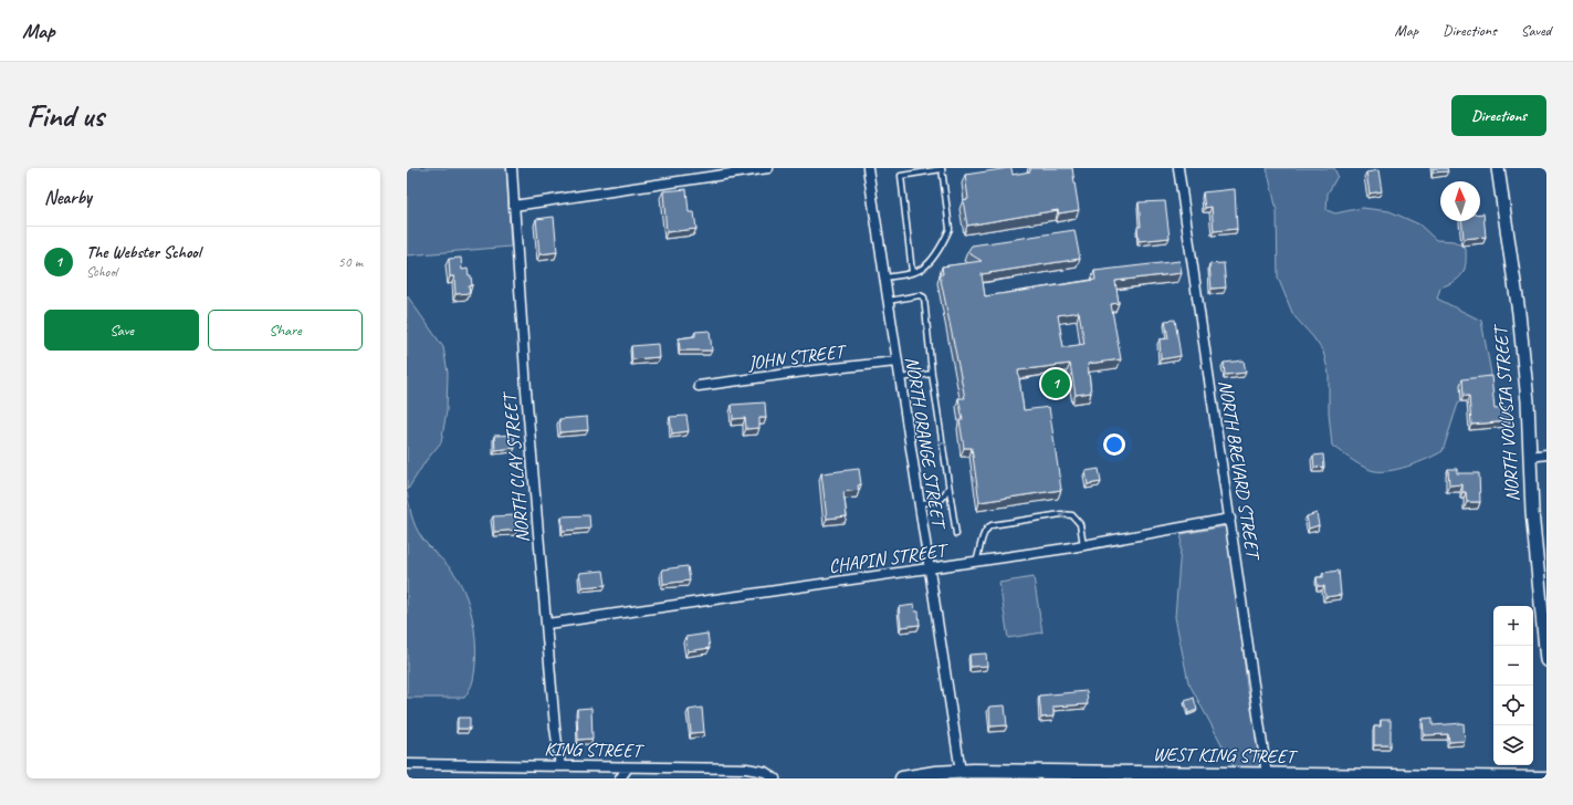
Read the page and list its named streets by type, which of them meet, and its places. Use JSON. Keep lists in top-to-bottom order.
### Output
{
  "streets": {
    "main road": ["NORTH VOLUSIA STREET", "WEST KING STREET"],
    "street": [
      "JOHN STREET",
      "NORTH ORANGE STREET",
      "NORTH CLAY STREET",
      "NORTH BREVARD STREET",
      "CHAPIN STREET",
      "KING STREET"
    ]
  },
  "crossings": [
    ["JOHN STREET", "NORTH ORANGE STREET"],
    ["NORTH ORANGE STREET", "CHAPIN STREET"],
    ["NORTH ORANGE STREET", "WEST KING STREET"],
    ["NORTH CLAY STREET", "CHAPIN STREET"],
    ["NORTH CLAY STREET", "KING STREET"],
    ["NORTH BREVARD STREET", "CHAPIN STREET"],
    ["NORTH BREVARD STREET", "WEST KING STREET"]
  ],
  "north": "top",
  "page": {
    "header": "Map",
    "nav": ["Map", "Directions", "Saved"],
    "buttons": [
      "Directions",
      ["Save", "Share"]
    ],
    "title": "Find us",
    "heading": "Nearby",
    "list": [
      {
        "mark": "1",
        "name": "The Webster School",
        "note": "School",
        "value": "50 m"
      }
    ],
    "pins": "1",
    "map_buttons": ["+", "−"]
  }
}
